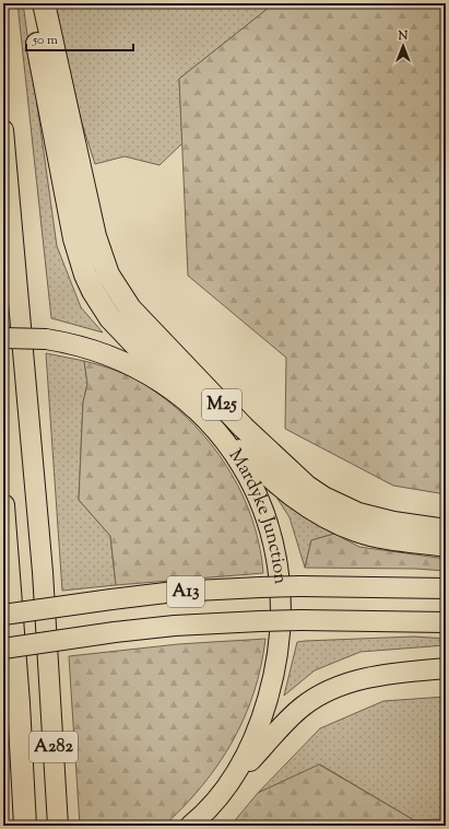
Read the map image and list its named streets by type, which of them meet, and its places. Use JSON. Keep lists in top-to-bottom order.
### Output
{
  "streets": {
    "highway": [
      "M25",
      "Mardyke Junction",
      "A13",
      "A282"
    ]
  },
  "crossings": [
    ["M25", "Mardyke Junction"]
  ],
  "scale_bar": "50 m",
  "north": "top"
}
